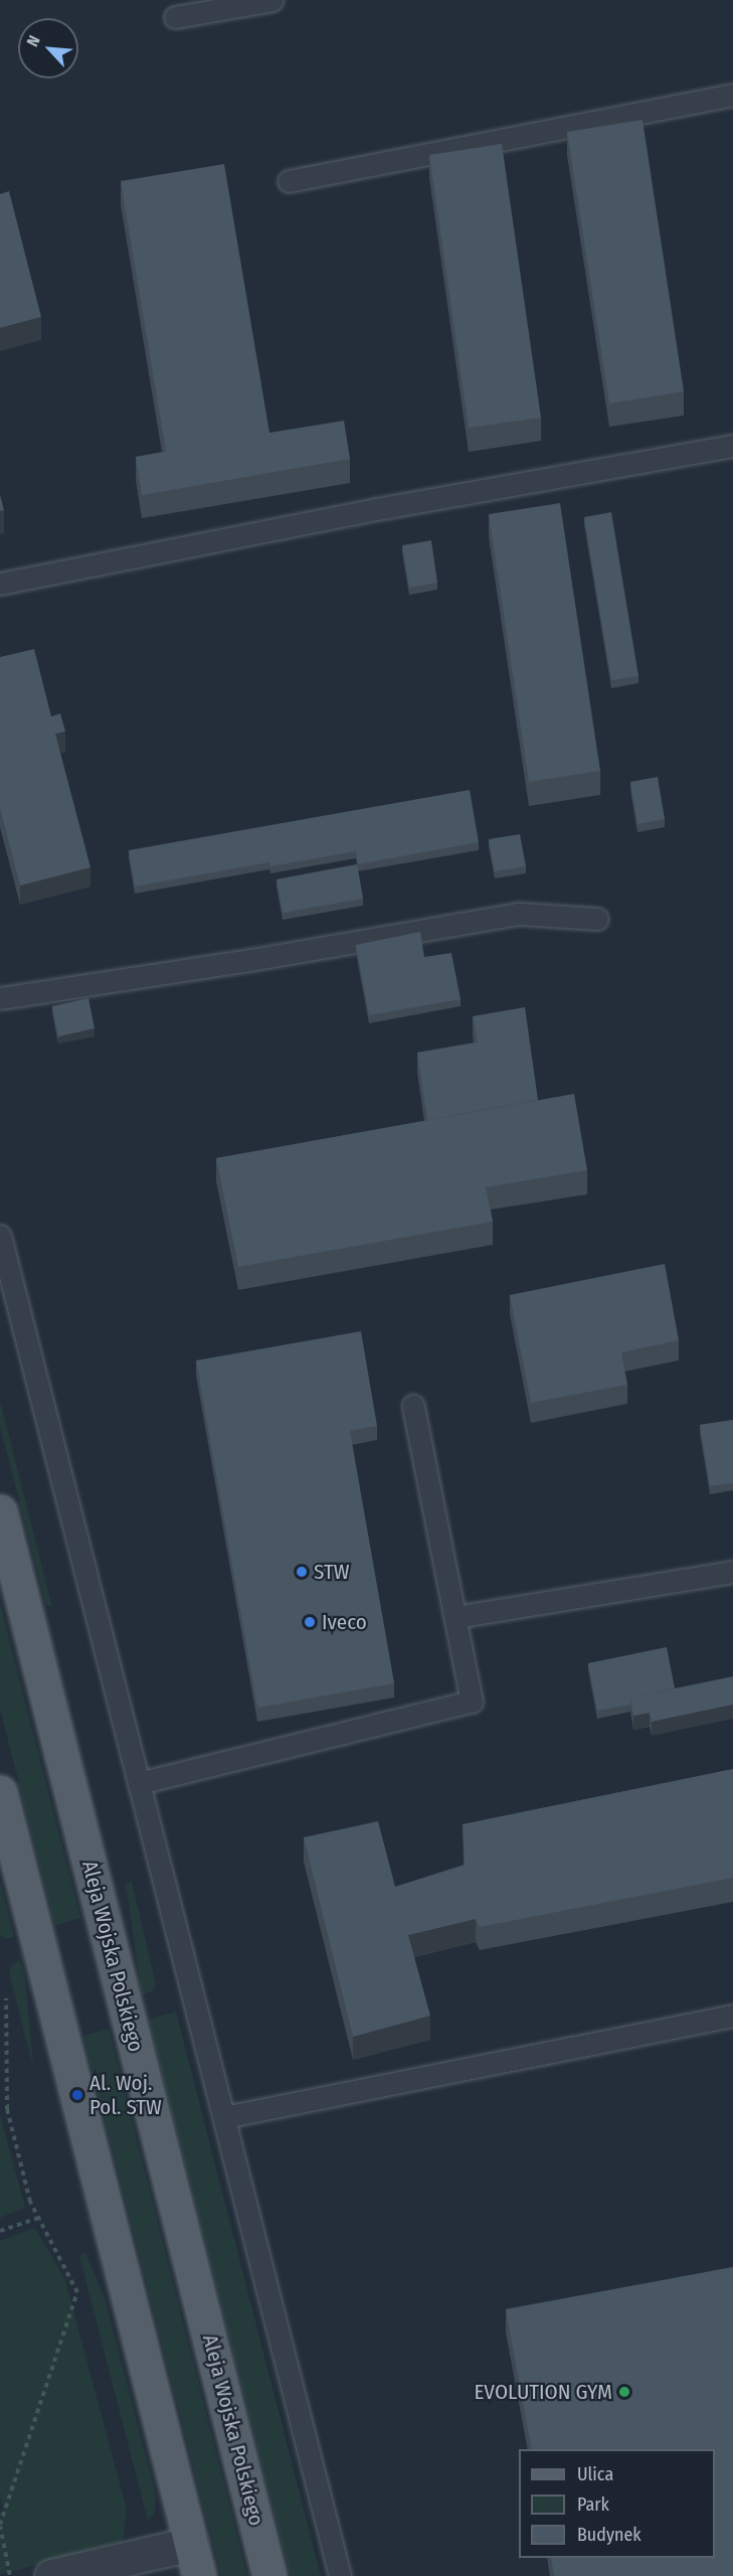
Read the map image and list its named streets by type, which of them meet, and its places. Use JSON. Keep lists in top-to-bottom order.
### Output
{
  "streets": {
    "main road": ["Aleja Wojska Polskiego"]
  },
  "places": [
    "STW",
    "Iveco",
    "Al. Woj. Pol. STW",
    "EVOLUTION GYM"
  ],
  "legend": ["Ulica", "Park", "Budynek"],
  "north": "top left"
}
